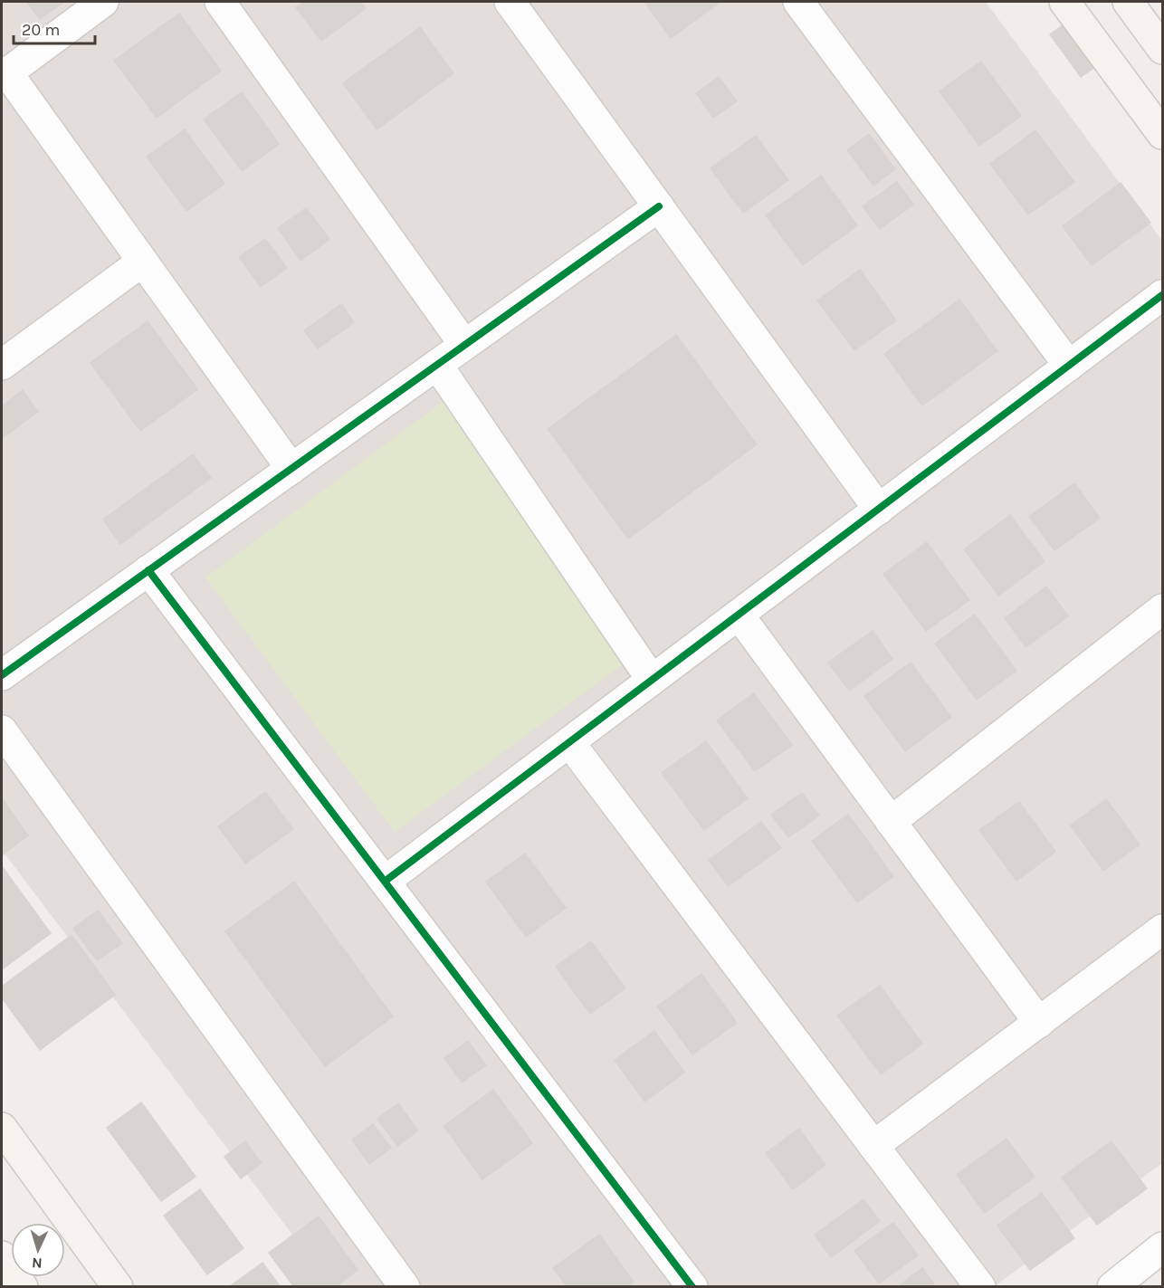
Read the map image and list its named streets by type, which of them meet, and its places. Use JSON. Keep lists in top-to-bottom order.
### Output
{
  "scale_bar": "20 m",
  "north": "bottom"
}
